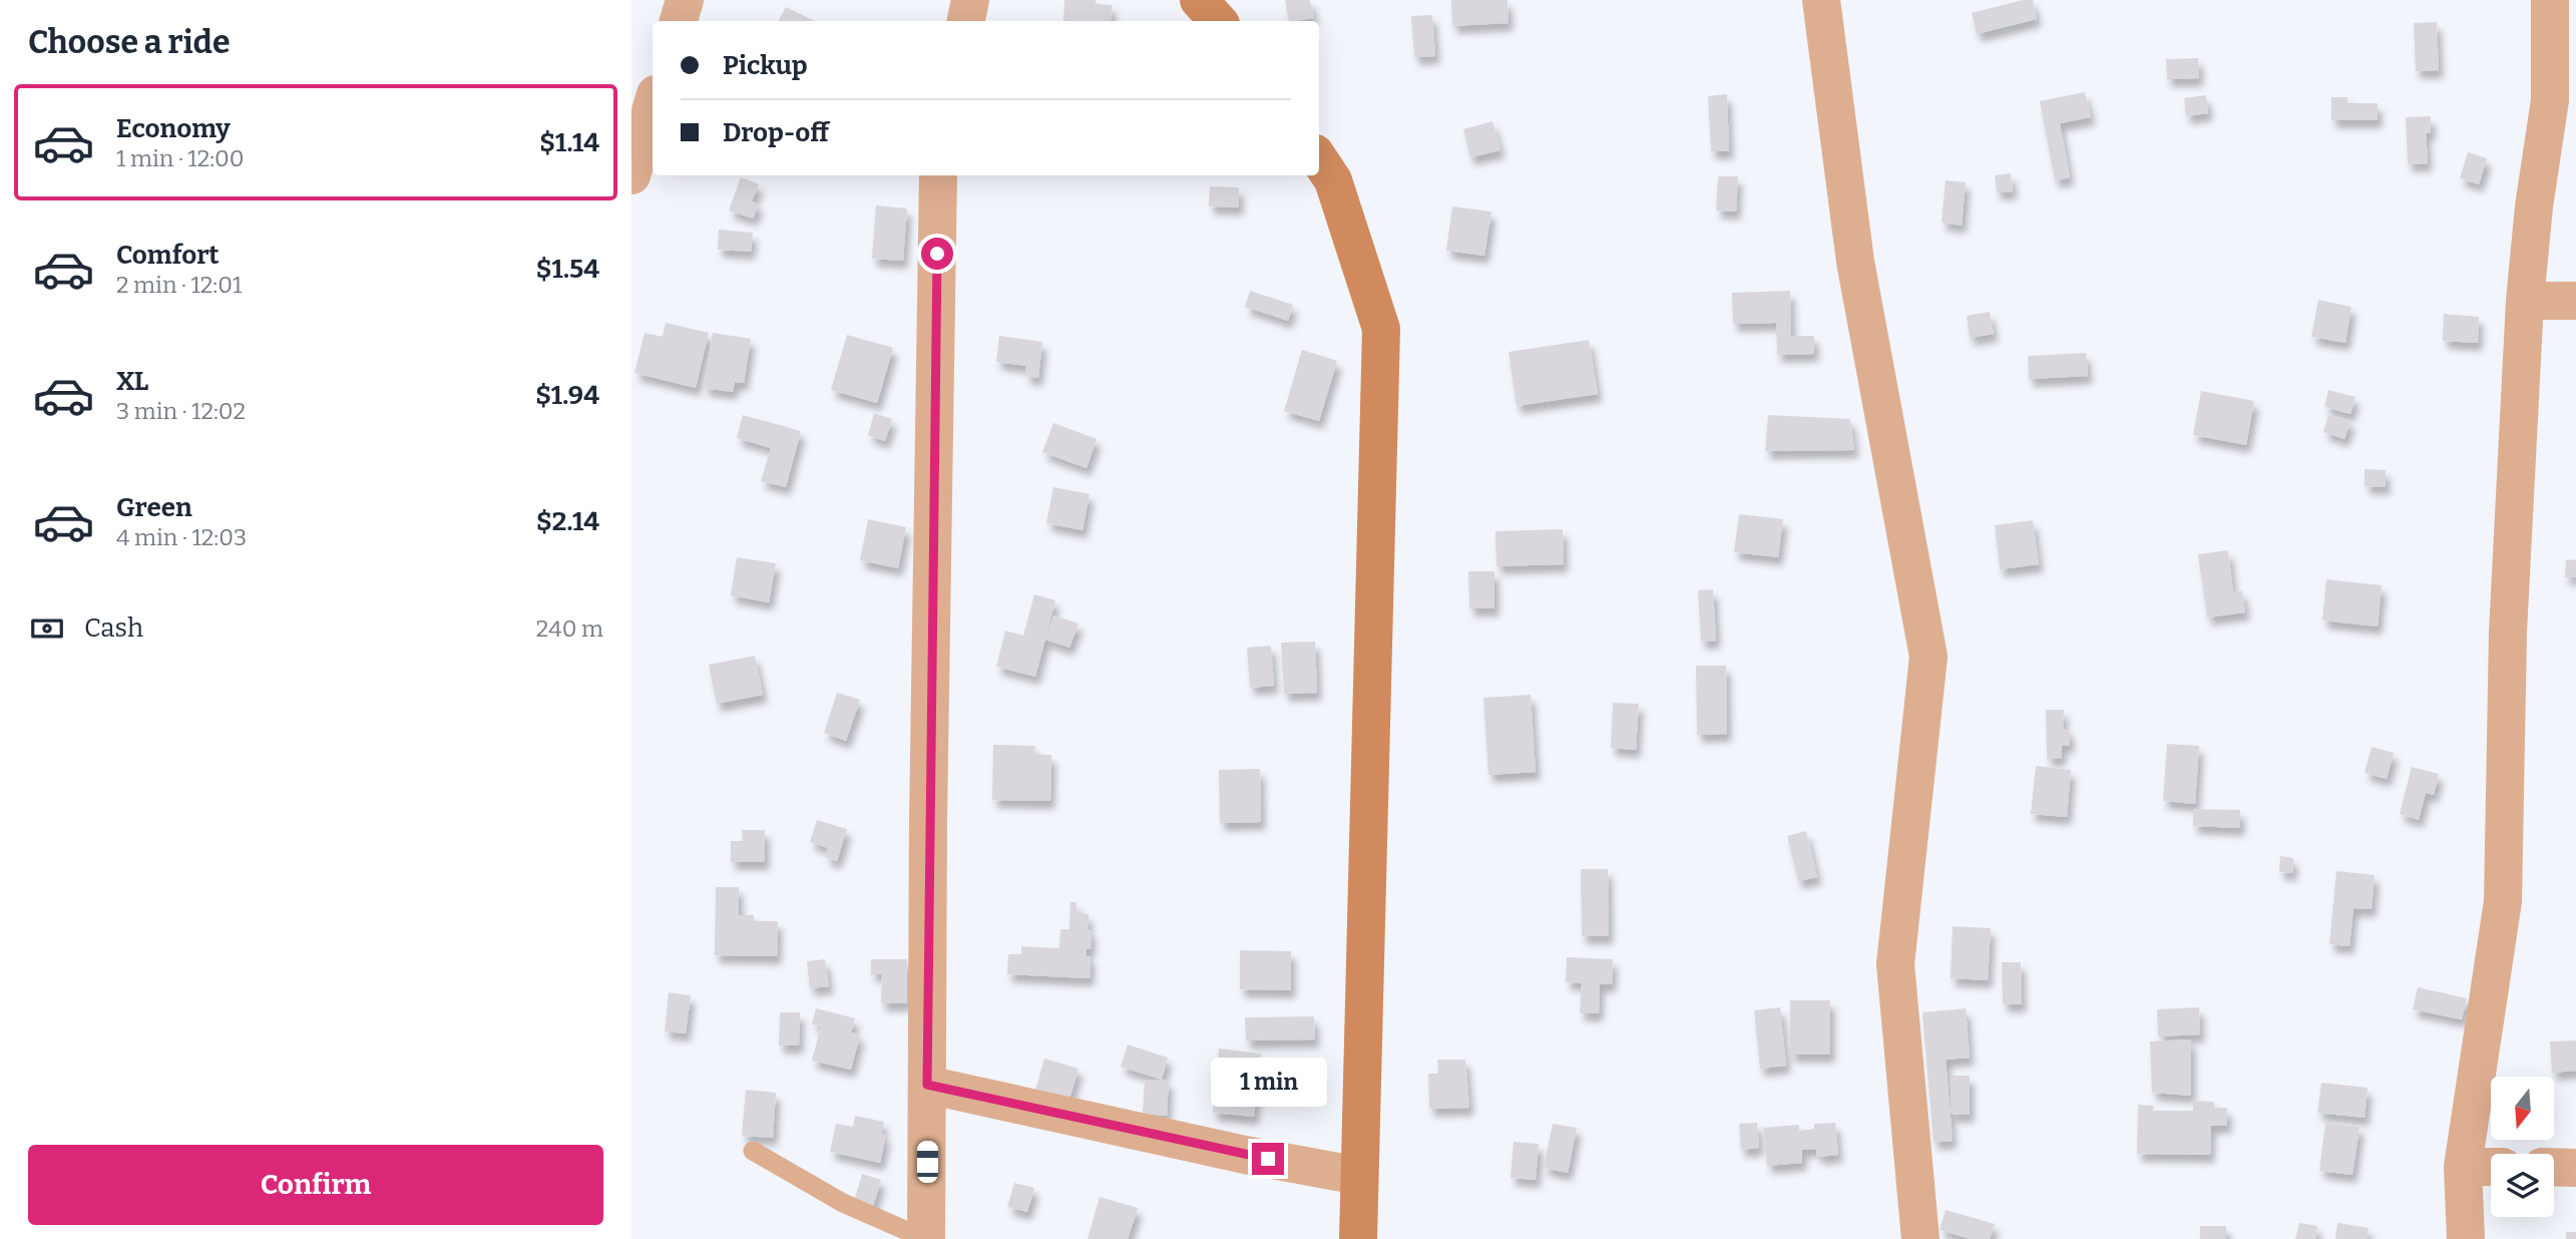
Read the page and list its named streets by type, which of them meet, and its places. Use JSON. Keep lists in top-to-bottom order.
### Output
{
  "north": "bottom",
  "page": {
    "heading": "Choose a ride",
    "banner": ["Pickup", "Drop-off"],
    "list": [
      {
        "name": "Economy",
        "note": "1 min · 12:00",
        "value": "$1.14"
      },
      {
        "name": "Comfort",
        "note": "2 min · 12:01",
        "value": "$1.54"
      },
      {
        "name": "XL",
        "note": "3 min · 12:02",
        "value": "$1.94"
      },
      {
        "name": "Green",
        "note": "4 min · 12:03",
        "value": "$2.14"
      }
    ],
    "pay": ["Cash", "240 m"],
    "bubble": "1 min",
    "buttons": "Confirm"
  }
}
